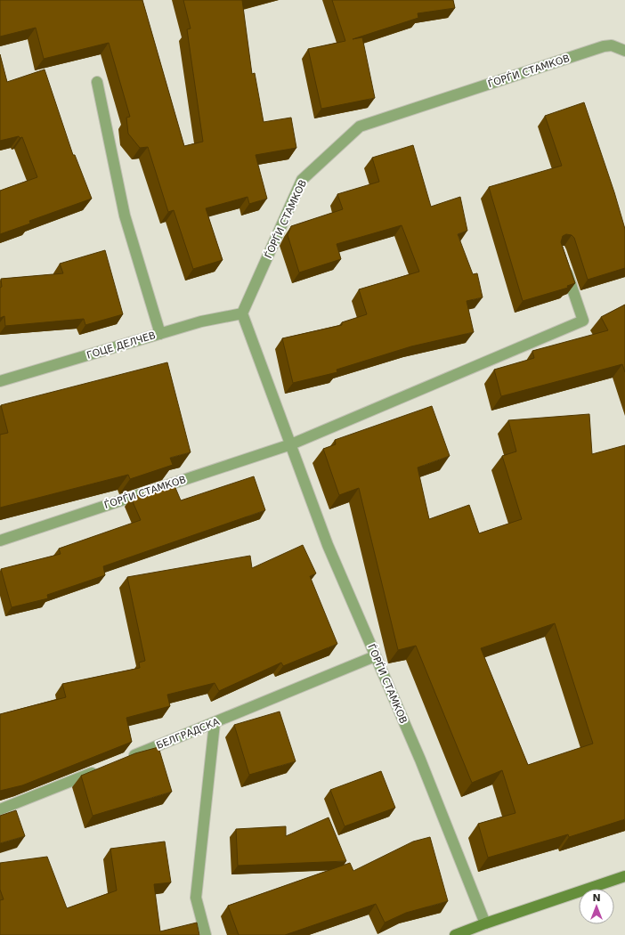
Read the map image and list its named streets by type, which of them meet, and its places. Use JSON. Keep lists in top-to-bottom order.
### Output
{
  "streets": {
    "street": ["ЃОРЃИ СТАМКОВ", "ГОЦЕ ДЕЛЧЕВ", "БЕЛГРАДСКА"]
  },
  "crossings": [
    ["ЃОРЃИ СТАМКОВ", "ГОЦЕ ДЕЛЧЕВ"],
    ["ЃОРЃИ СТАМКОВ", "БЕЛГРАДСКА"]
  ],
  "north": "top"
}
